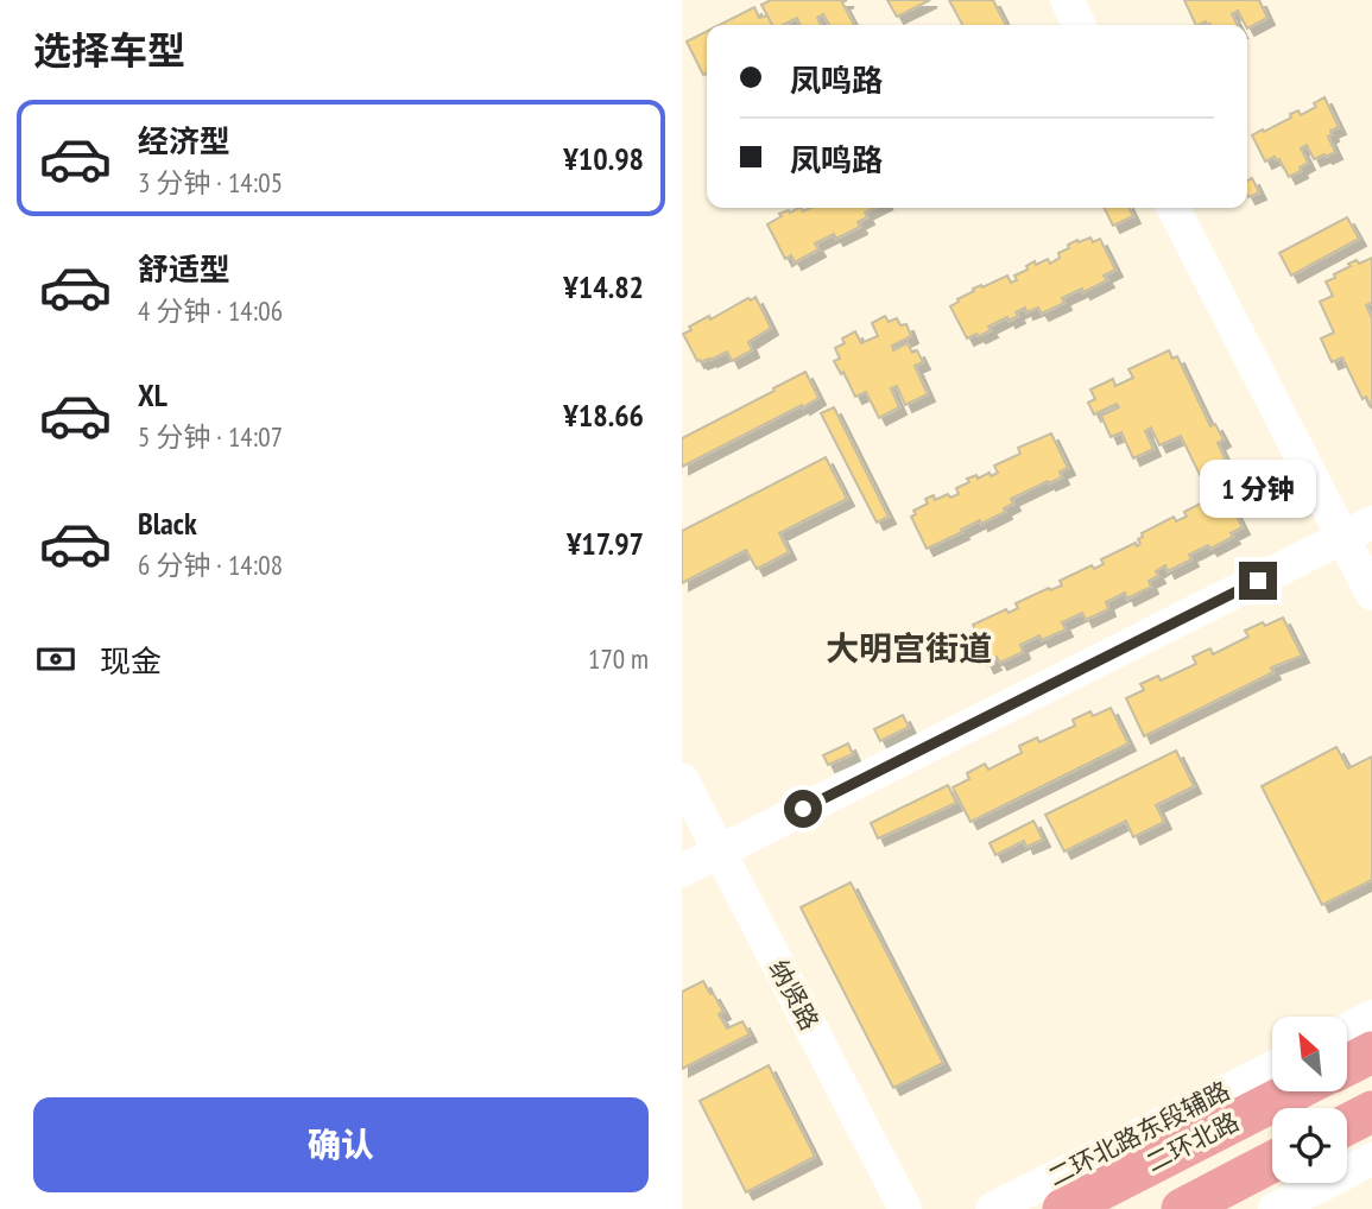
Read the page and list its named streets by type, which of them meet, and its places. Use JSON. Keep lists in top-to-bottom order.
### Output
{
  "streets": {
    "highway": ["二环北路"],
    "street": ["纳贤路", "二环北路东段辅路"]
  },
  "districts": ["大明宫街道"],
  "north": "top left",
  "page": {
    "heading": "选择车型",
    "banner": ["凤鸣路", "凤鸣路"],
    "list": [
      {
        "name": "经济型",
        "note": "3 分钟 · 14:05",
        "value": "¥10.98"
      },
      {
        "name": "舒适型",
        "note": "4 分钟 · 14:06",
        "value": "¥14.82"
      },
      {
        "name": "XL",
        "note": "5 分钟 · 14:07",
        "value": "¥18.66"
      },
      {
        "name": "Black",
        "note": "6 分钟 · 14:08",
        "value": "¥17.97"
      }
    ],
    "bubble": "1 分钟",
    "pay": ["现金", "170 m"],
    "buttons": "确认"
  }
}
